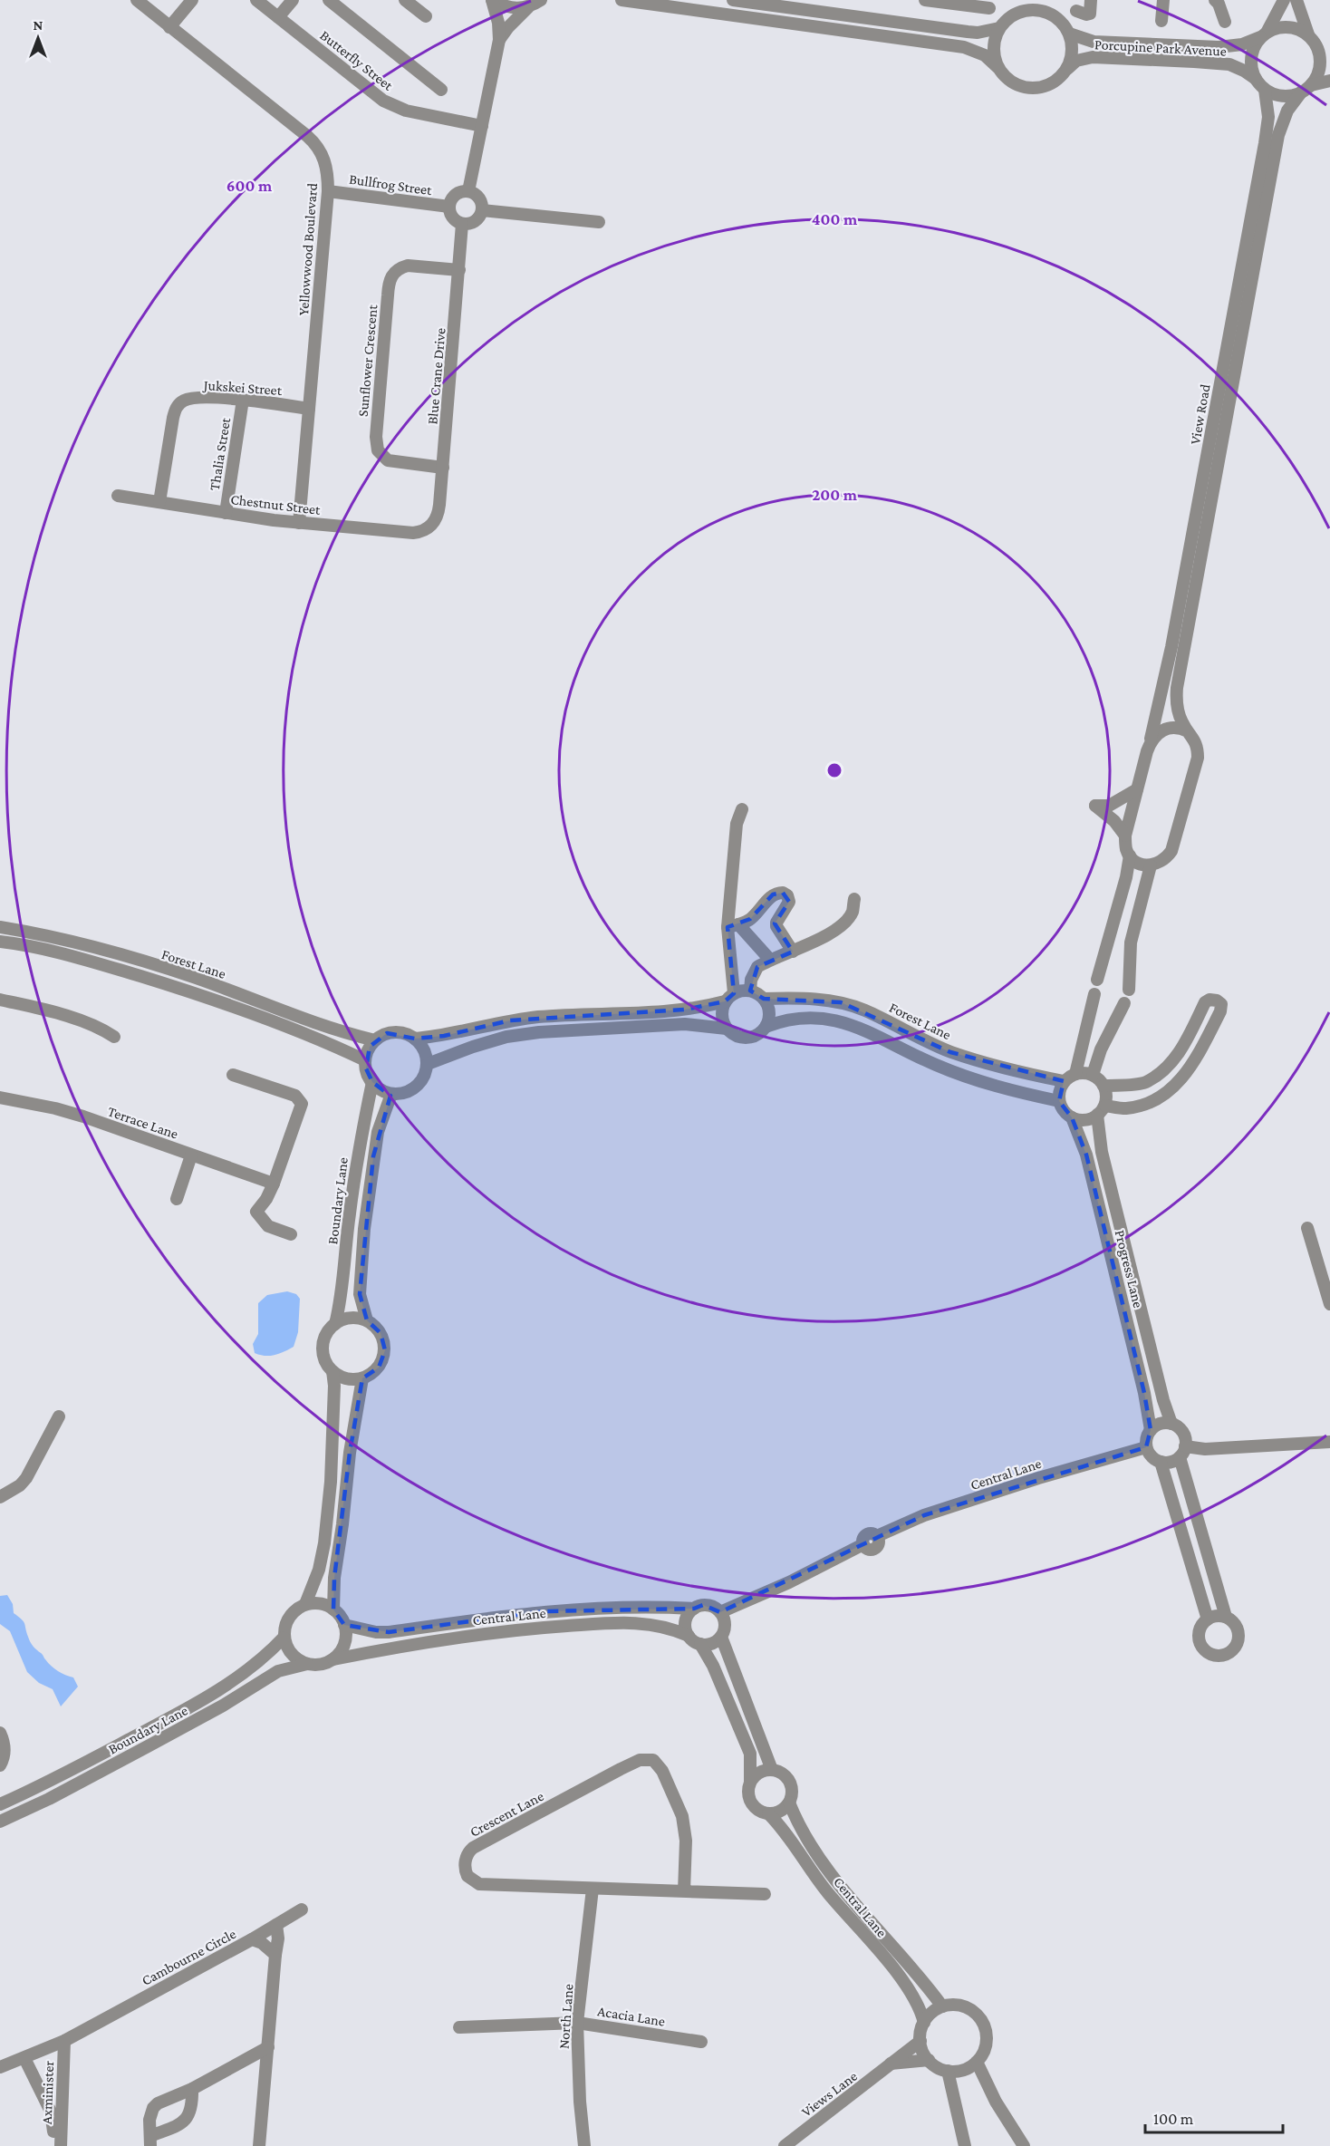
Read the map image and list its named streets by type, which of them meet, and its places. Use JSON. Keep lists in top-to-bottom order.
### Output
{
  "streets": {
    "street": [
      "Porcupine Park Avenue",
      "Butterfly Street",
      "Bullfrog Street",
      "Yellowwood Boulevard",
      "Sunflower Crescent",
      "Blue Crane Drive",
      "Jukskei Street",
      "View Road",
      "Thalia Street",
      "Chestnut Street",
      "Forest Lane",
      "Terrace Lane",
      "Boundary Lane",
      "Progress Lane",
      "Central Lane",
      "Crescent Lane",
      "Cambourne Circle",
      "Acacia Lane",
      "North Lane",
      "Axminister",
      "Views Lane"
    ]
  },
  "crossings": [
    ["Porcupine Park Avenue", "View Road"],
    ["Bullfrog Street", "Yellowwood Boulevard"],
    ["Bullfrog Street", "Blue Crane Drive"],
    ["Yellowwood Boulevard", "Jukskei Street"],
    ["Yellowwood Boulevard", "Chestnut Street"],
    ["Sunflower Crescent", "Blue Crane Drive"],
    ["Blue Crane Drive", "Chestnut Street"],
    ["Jukskei Street", "Thalia Street"],
    ["Jukskei Street", "Chestnut Street"],
    ["Thalia Street", "Chestnut Street"],
    ["Forest Lane", "Boundary Lane"],
    ["Forest Lane", "Progress Lane"],
    ["Boundary Lane", "Central Lane"],
    ["Progress Lane", "Central Lane"],
    ["Central Lane", "Views Lane"],
    ["Crescent Lane", "North Lane"],
    ["Cambourne Circle", "Axminister"],
    ["Acacia Lane", "North Lane"]
  ],
  "scale_bar": "100 m",
  "north": "top",
  "rings": ["600 m", "400 m", "200 m"]
}
